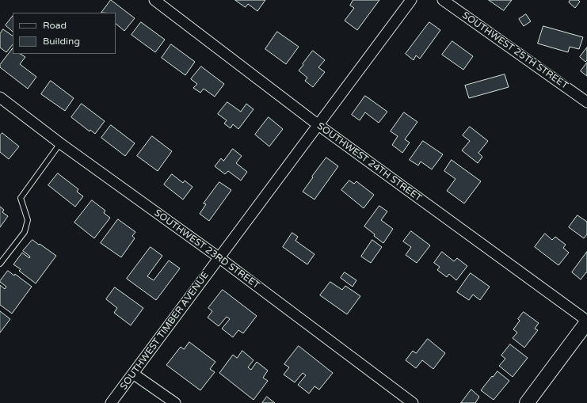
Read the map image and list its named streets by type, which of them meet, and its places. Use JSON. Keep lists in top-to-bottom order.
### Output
{
  "streets": {
    "street": [
      "SOUTHWEST 25TH STREET",
      "SOUTHWEST 24TH STREET",
      "SOUTHWEST 23RD STREET",
      "SOUTHWEST TIMBER AVENUE"
    ]
  },
  "crossings": [
    ["SOUTHWEST 24TH STREET", "SOUTHWEST TIMBER AVENUE"],
    ["SOUTHWEST 23RD STREET", "SOUTHWEST TIMBER AVENUE"]
  ],
  "legend": ["Road", "Building"]
}
